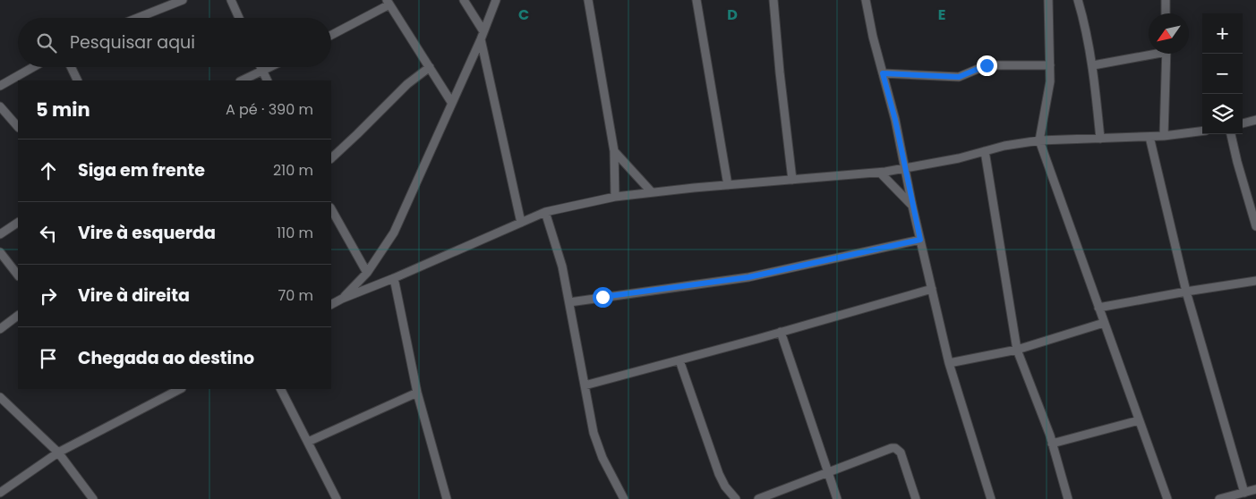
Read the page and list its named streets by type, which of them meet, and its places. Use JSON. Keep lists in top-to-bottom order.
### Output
{
  "north": "bottom left",
  "page": {
    "map_buttons": ["+", "−"],
    "search": "Pesquisar aqui",
    "heading": ["5 min", "A pé · 390 m"],
    "list": [
      ["Siga em frente", "210 m"],
      ["Vire à esquerda", "110 m"],
      ["Vire à direita", "70 m"],
      "Chegada ao destino"
    ]
  },
  "grid": {
    "columns": ["C", "D", "E"]
  }
}
